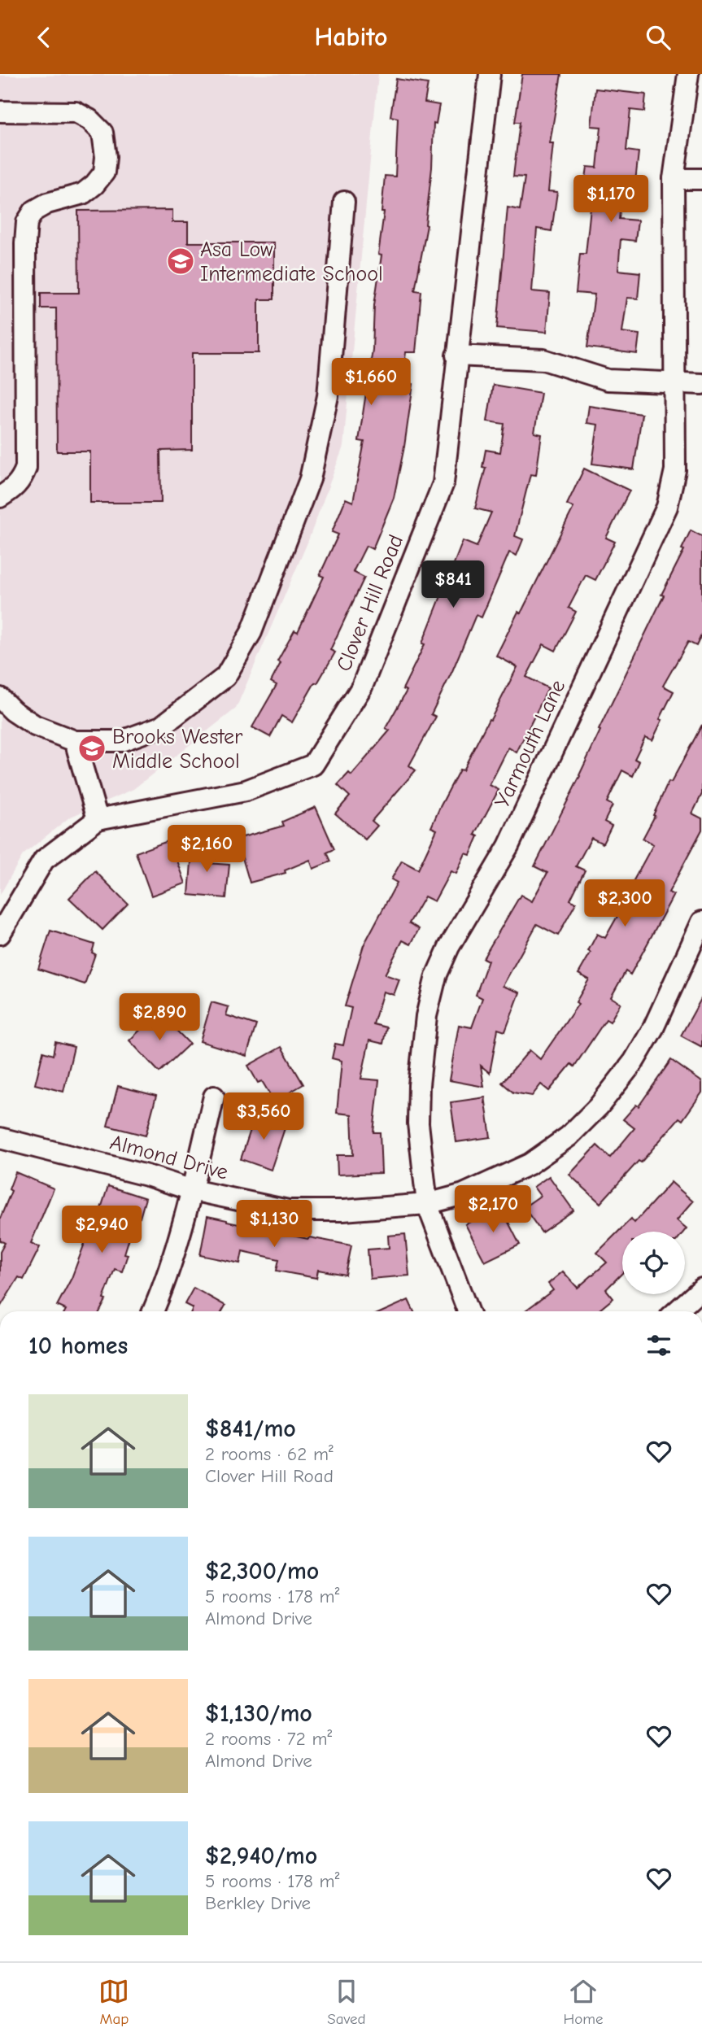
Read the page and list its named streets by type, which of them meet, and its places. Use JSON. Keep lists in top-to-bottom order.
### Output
{
  "streets": {
    "street": ["Clover Hill Road", "Yarmouth Lane", "Almond Drive"]
  },
  "crossings": [
    ["Yarmouth Lane", "Almond Drive"]
  ],
  "places": {
    "school or university": ["Asa Low Intermediate School", "Brooks Wester Middle School"]
  },
  "page": {
    "header": "Habito",
    "price": [
      "$1,170",
      "$1,660",
      "$841",
      "$2,160",
      "$2,300",
      "$2,890",
      "$3,560",
      "$2,170",
      "$1,130",
      "$2,940"
    ],
    "heading": "10 homes",
    "list": [
      {
        "name": "$841/mo",
        "note": "2 rooms · 62 m² · Clover Hill Road"
      },
      {
        "name": "$2,300/mo",
        "note": "5 rooms · 178 m² · Almond Drive"
      },
      {
        "name": "$1,130/mo",
        "note": "2 rooms · 72 m² · Almond Drive"
      },
      {
        "name": "$2,940/mo",
        "note": "5 rooms · 178 m² · Berkley Drive"
      }
    ],
    "tabs": ["Map", "Saved", "Home"]
  }
}
